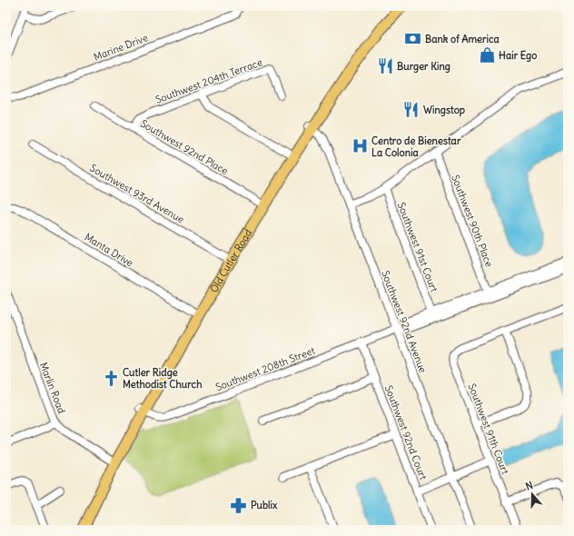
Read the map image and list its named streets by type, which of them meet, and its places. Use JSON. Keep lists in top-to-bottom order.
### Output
{
  "streets": {
    "main road": ["Old Cutler Road"],
    "street": [
      "Marine Drive",
      "Southwest 204th Terrace",
      "Southwest 92nd Place",
      "Southwest 93rd Avenue",
      "Southwest 90th Place",
      "Southwest 91st Court",
      "Manta Drive",
      "Southwest 92nd Avenue",
      "Southwest 208th Street",
      "Marlin Road",
      "Southwest 91th Court",
      "Southwest 92nd Court"
    ]
  },
  "crossings": [
    ["Southwest 204th Terrace", "Southwest 92nd Place"],
    ["Southwest 92nd Place", "Old Cutler Road"],
    ["Southwest 93rd Avenue", "Old Cutler Road"],
    ["Southwest 90th Place", "Southwest 208th Street"],
    ["Southwest 91st Court", "Southwest 208th Street"],
    ["Manta Drive", "Old Cutler Road"],
    ["Old Cutler Road", "Southwest 92nd Avenue"],
    ["Old Cutler Road", "Southwest 208th Street"],
    ["Old Cutler Road", "Marlin Road"],
    ["Southwest 92nd Avenue", "Southwest 208th Street"],
    ["Southwest 208th Street", "Southwest 92nd Court"]
  ],
  "places": {
    "bank": ["Bank of America"],
    "shop": ["Hair Ego"],
    "restaurant": ["Burger King", "Wingstop"],
    "hospital": ["Centro de Bienestar La Colonia"],
    "church": ["Cutler Ridge Methodist Church"],
    "pharmacy": ["Publix"]
  },
  "north": "top"
}
